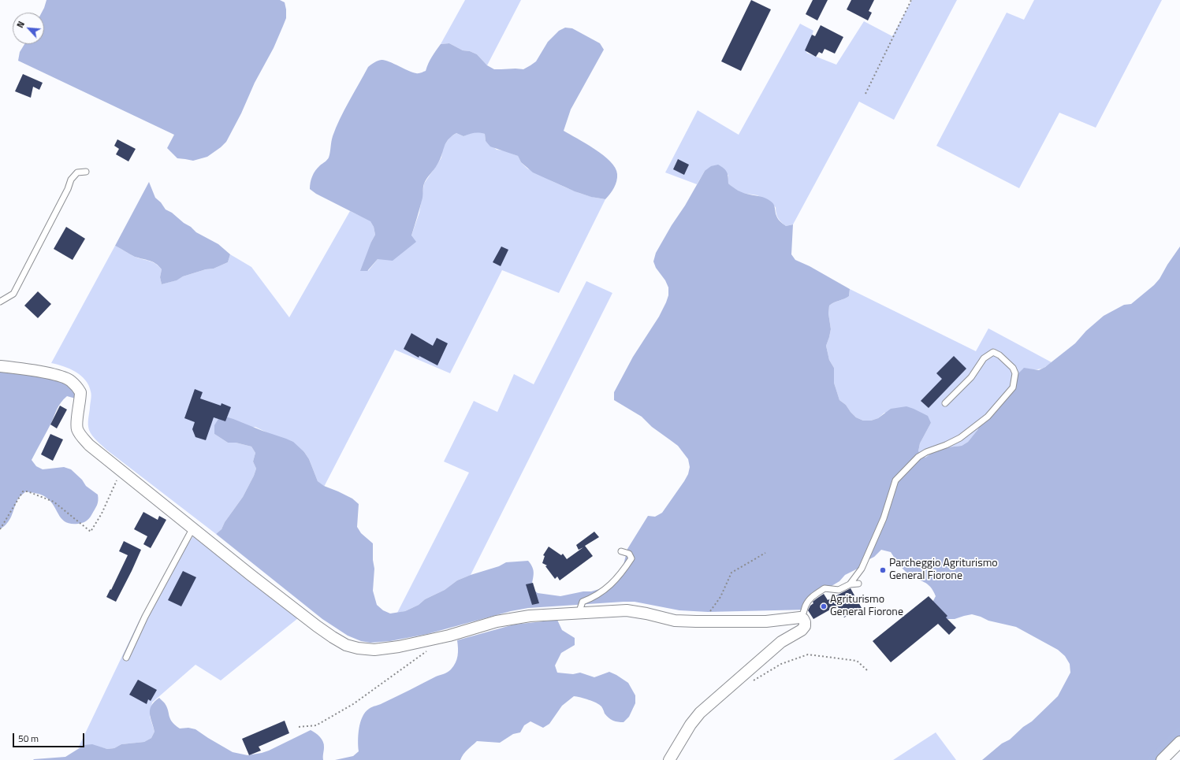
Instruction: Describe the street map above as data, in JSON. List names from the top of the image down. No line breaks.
{"places":["Parcheggio Agriturismo General Fiorone","Agriturismo General Fiorone"],"scale_bar":"50 m","north":"top left"}
